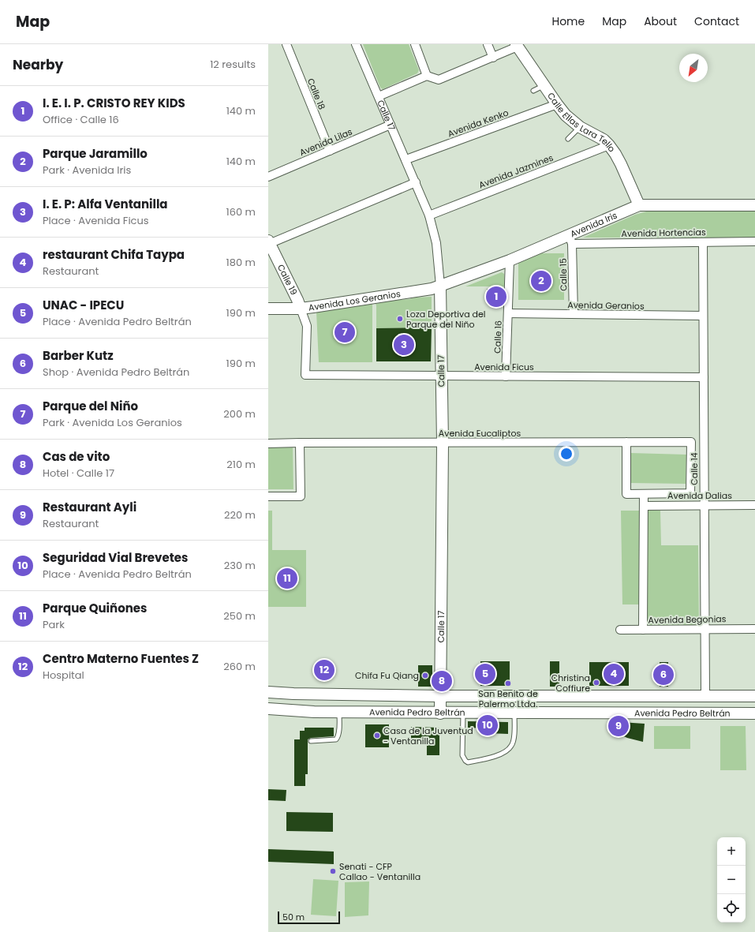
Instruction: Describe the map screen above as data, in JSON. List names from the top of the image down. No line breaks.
{"streets":{"street":["Calle 18","Calle 17","Calle Ellas Lara Tello","Avenida Kenko","Avenida Lilas","Avenida Jazmines","Avenida Iris","Avenida Hortencias","Calle 15","Calle 19","Avenida Los Geranios","Avenida Geranios","Calle 16","Avenida Ficus","Avenida Eucaliptos","Calle 14","Avenida Dalias","Avenida Begonias","Avenida Pedro Beltrán"]},"crossings":[["Calle 18","Avenida Lilas"],["Calle 17","Avenida Kenko"],["Calle 17","Avenida Lilas"],["Calle 17","Avenida Jazmines"],["Calle 17","Avenida Iris"],["Calle 17","Avenida Los Geranios"],["Calle 17","Avenida Ficus"],["Calle 17","Avenida Eucaliptos"],["Calle 17","Avenida Pedro Beltrán"],["Calle Ellas Lara Tello","Avenida Kenko"],["Calle Ellas Lara Tello","Avenida Jazmines"],["Calle Ellas Lara Tello","Avenida Iris"],["Avenida Iris","Avenida Hortencias"],["Avenida Iris","Calle 15"],["Avenida Iris","Avenida Los Geranios"],["Avenida Iris","Calle 16"],["Avenida Hortencias","Calle 15"],["Avenida Hortencias","Calle 14"],["Calle 15","Avenida Geranios"],["Calle 19","Avenida Los Geranios"],["Calle 19","Avenida Ficus"],["Avenida Geranios","Calle 16"],["Avenida Geranios","Calle 14"],["Calle 16","Avenida Ficus"],["Avenida Ficus","Calle 14"],["Avenida Eucaliptos","Calle 14"],["Calle 14","Avenida Dalias"],["Calle 14","Avenida Begonias"],["Calle 14","Avenida Pedro Beltrán"]],"places":["Loza Deportiva del Parque del Niño","Chifa Fu Qiang","Christina Coffiure","San Benito de Palermo Ltda.","Casa de la Juventud - Ventanilla","Senati - CFP Callao - Ventanilla"],"scale_bar":"50 m","north":"bottom left","page":{"header":"Map","nav":["Home","Map","About","Contact"],"heading":["Nearby","12 results"],"list":[{"mark":"1","name":"I. E. I. P. CRISTO REY KIDS","note":"Office · Calle 16","value":"140 m"},{"mark":"2","name":"Parque Jaramillo","note":"Park · Avenida Iris","value":"140 m"},{"mark":"3","name":"I. E. P: Alfa Ventanilla","note":"Place · Avenida Ficus","value":"160 m"},{"mark":"4","name":"restaurant Chifa Taypa","note":"Restaurant","value":"180 m"},{"mark":"5","name":"UNAC - IPECU","note":"Place · Avenida Pedro Beltrán","value":"190 m"},{"mark":"6","name":"Barber Kutz","note":"Shop · Avenida Pedro Beltrán","value":"190 m"},{"mark":"7","name":"Parque del Niño","note":"Park · Avenida Los Geranios","value":"200 m"},{"mark":"8","name":"Cas de vito","note":"Hotel · Calle 17","value":"210 m"},{"mark":"9","name":"Restaurant Ayli","note":"Restaurant","value":"220 m"},{"mark":"10","name":"Seguridad Vial Brevetes","note":"Place · Avenida Pedro Beltrán","value":"230 m"},{"mark":"11","name":"Parque Quiñones","note":"Park","value":"250 m"},{"mark":"12","name":"Centro Materno Fuentes Z","note":"Hospital","value":"260 m"}],"pins":["2","1","7","3","11","12","4","5","6","8","10","9"],"map_buttons":["+","−"],"scale":"50 m"}}
